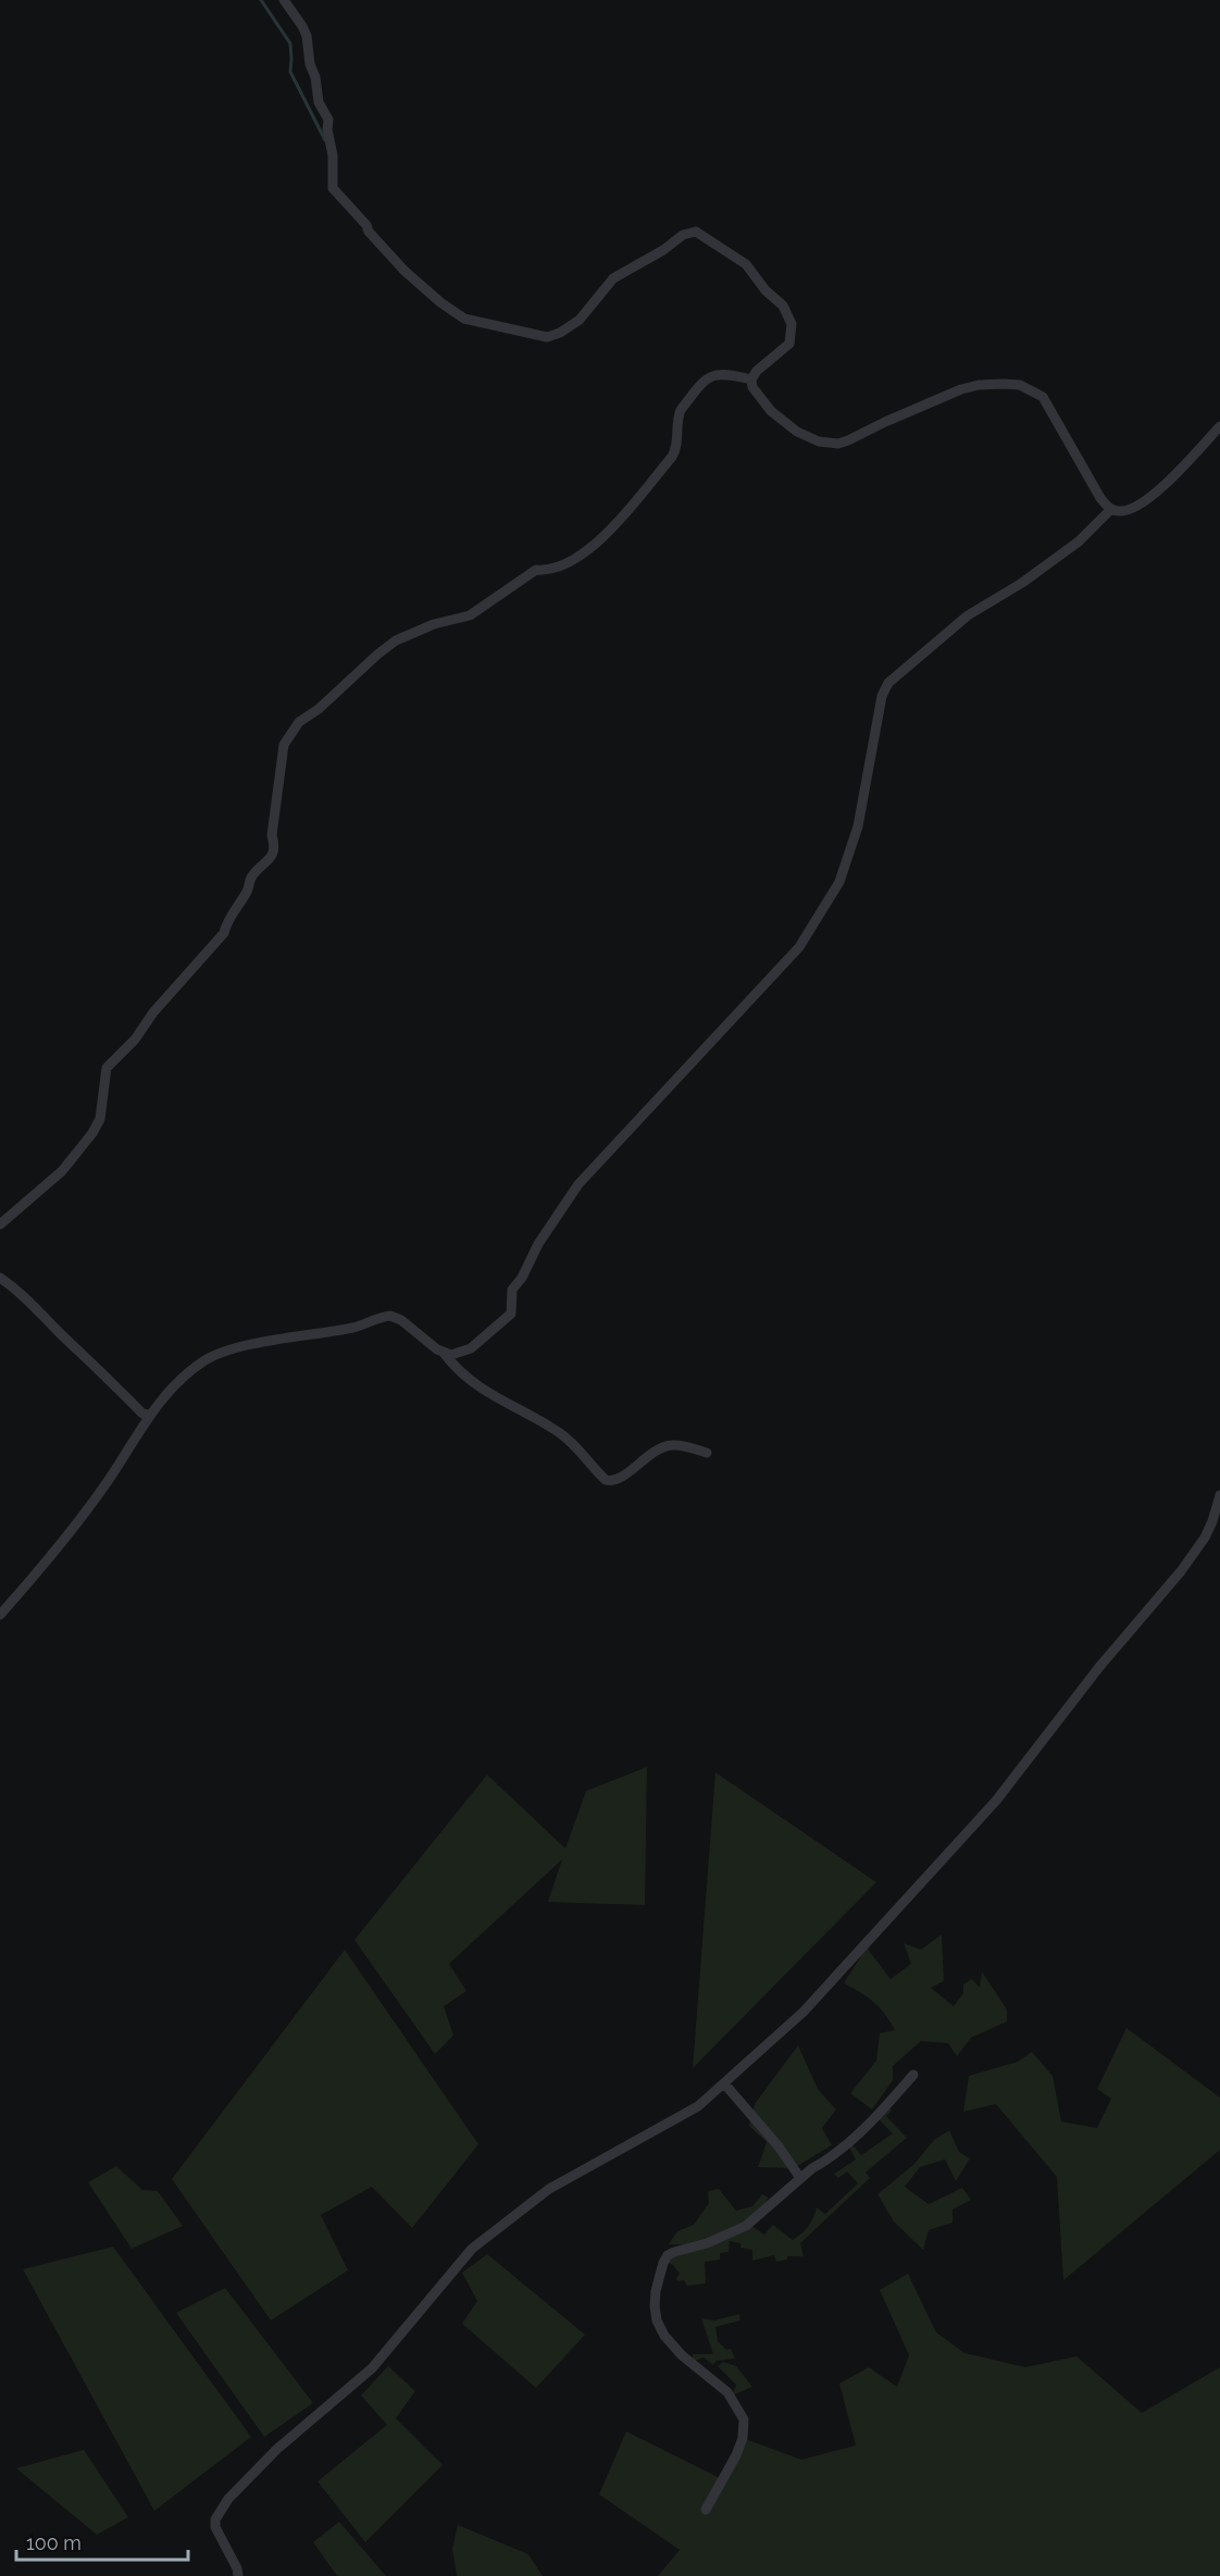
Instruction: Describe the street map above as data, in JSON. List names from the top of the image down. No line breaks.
{"scale_bar":"100 m"}
